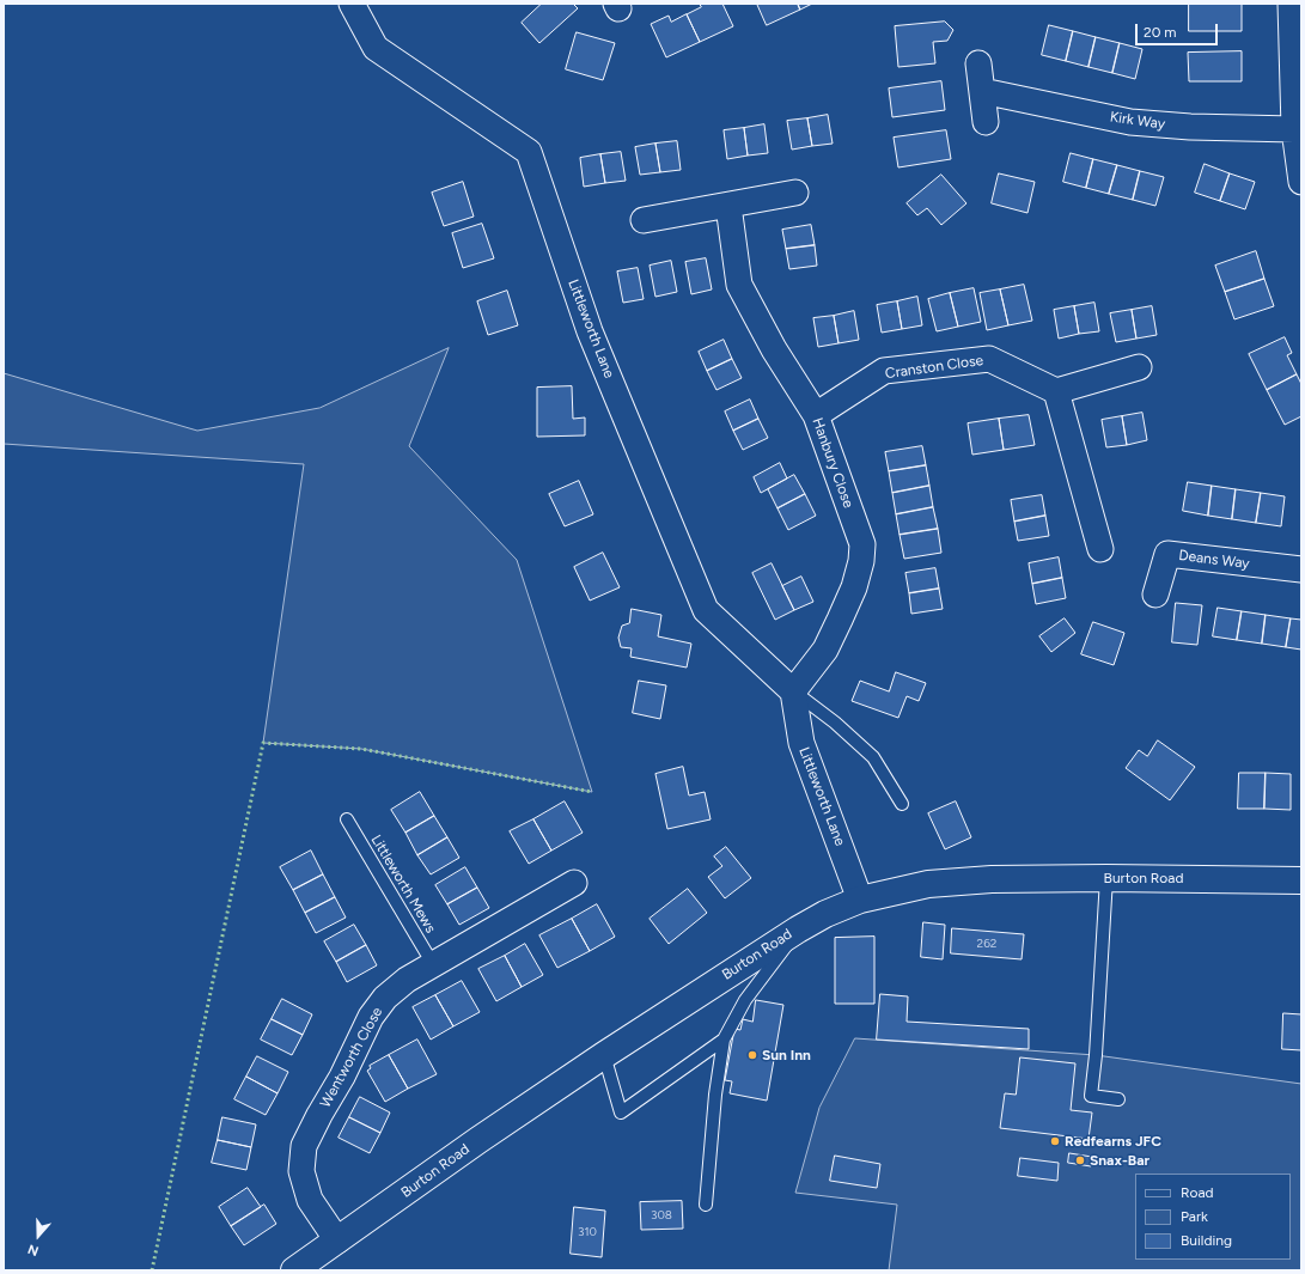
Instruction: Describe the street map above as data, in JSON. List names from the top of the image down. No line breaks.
{"streets":{"street":["Kirk Way","Littleworth Lane","Cranston Close","Hanbury Close","Deans Way","Burton Road","Wentworth Close"],"lane":["Littleworth Mews"]},"crossings":[["Littleworth Lane","Hanbury Close"],["Littleworth Lane","Burton Road"],["Cranston Close","Hanbury Close"],["Burton Road","Wentworth Close"],["Littleworth Mews","Wentworth Close"]],"places":["Sun Inn","Redfearns JFC","Snax-Bar"],"house_numbers":["262","308","310"],"legend":["Road","Park","Building"],"scale_bar":"20 m","north":"bottom"}
